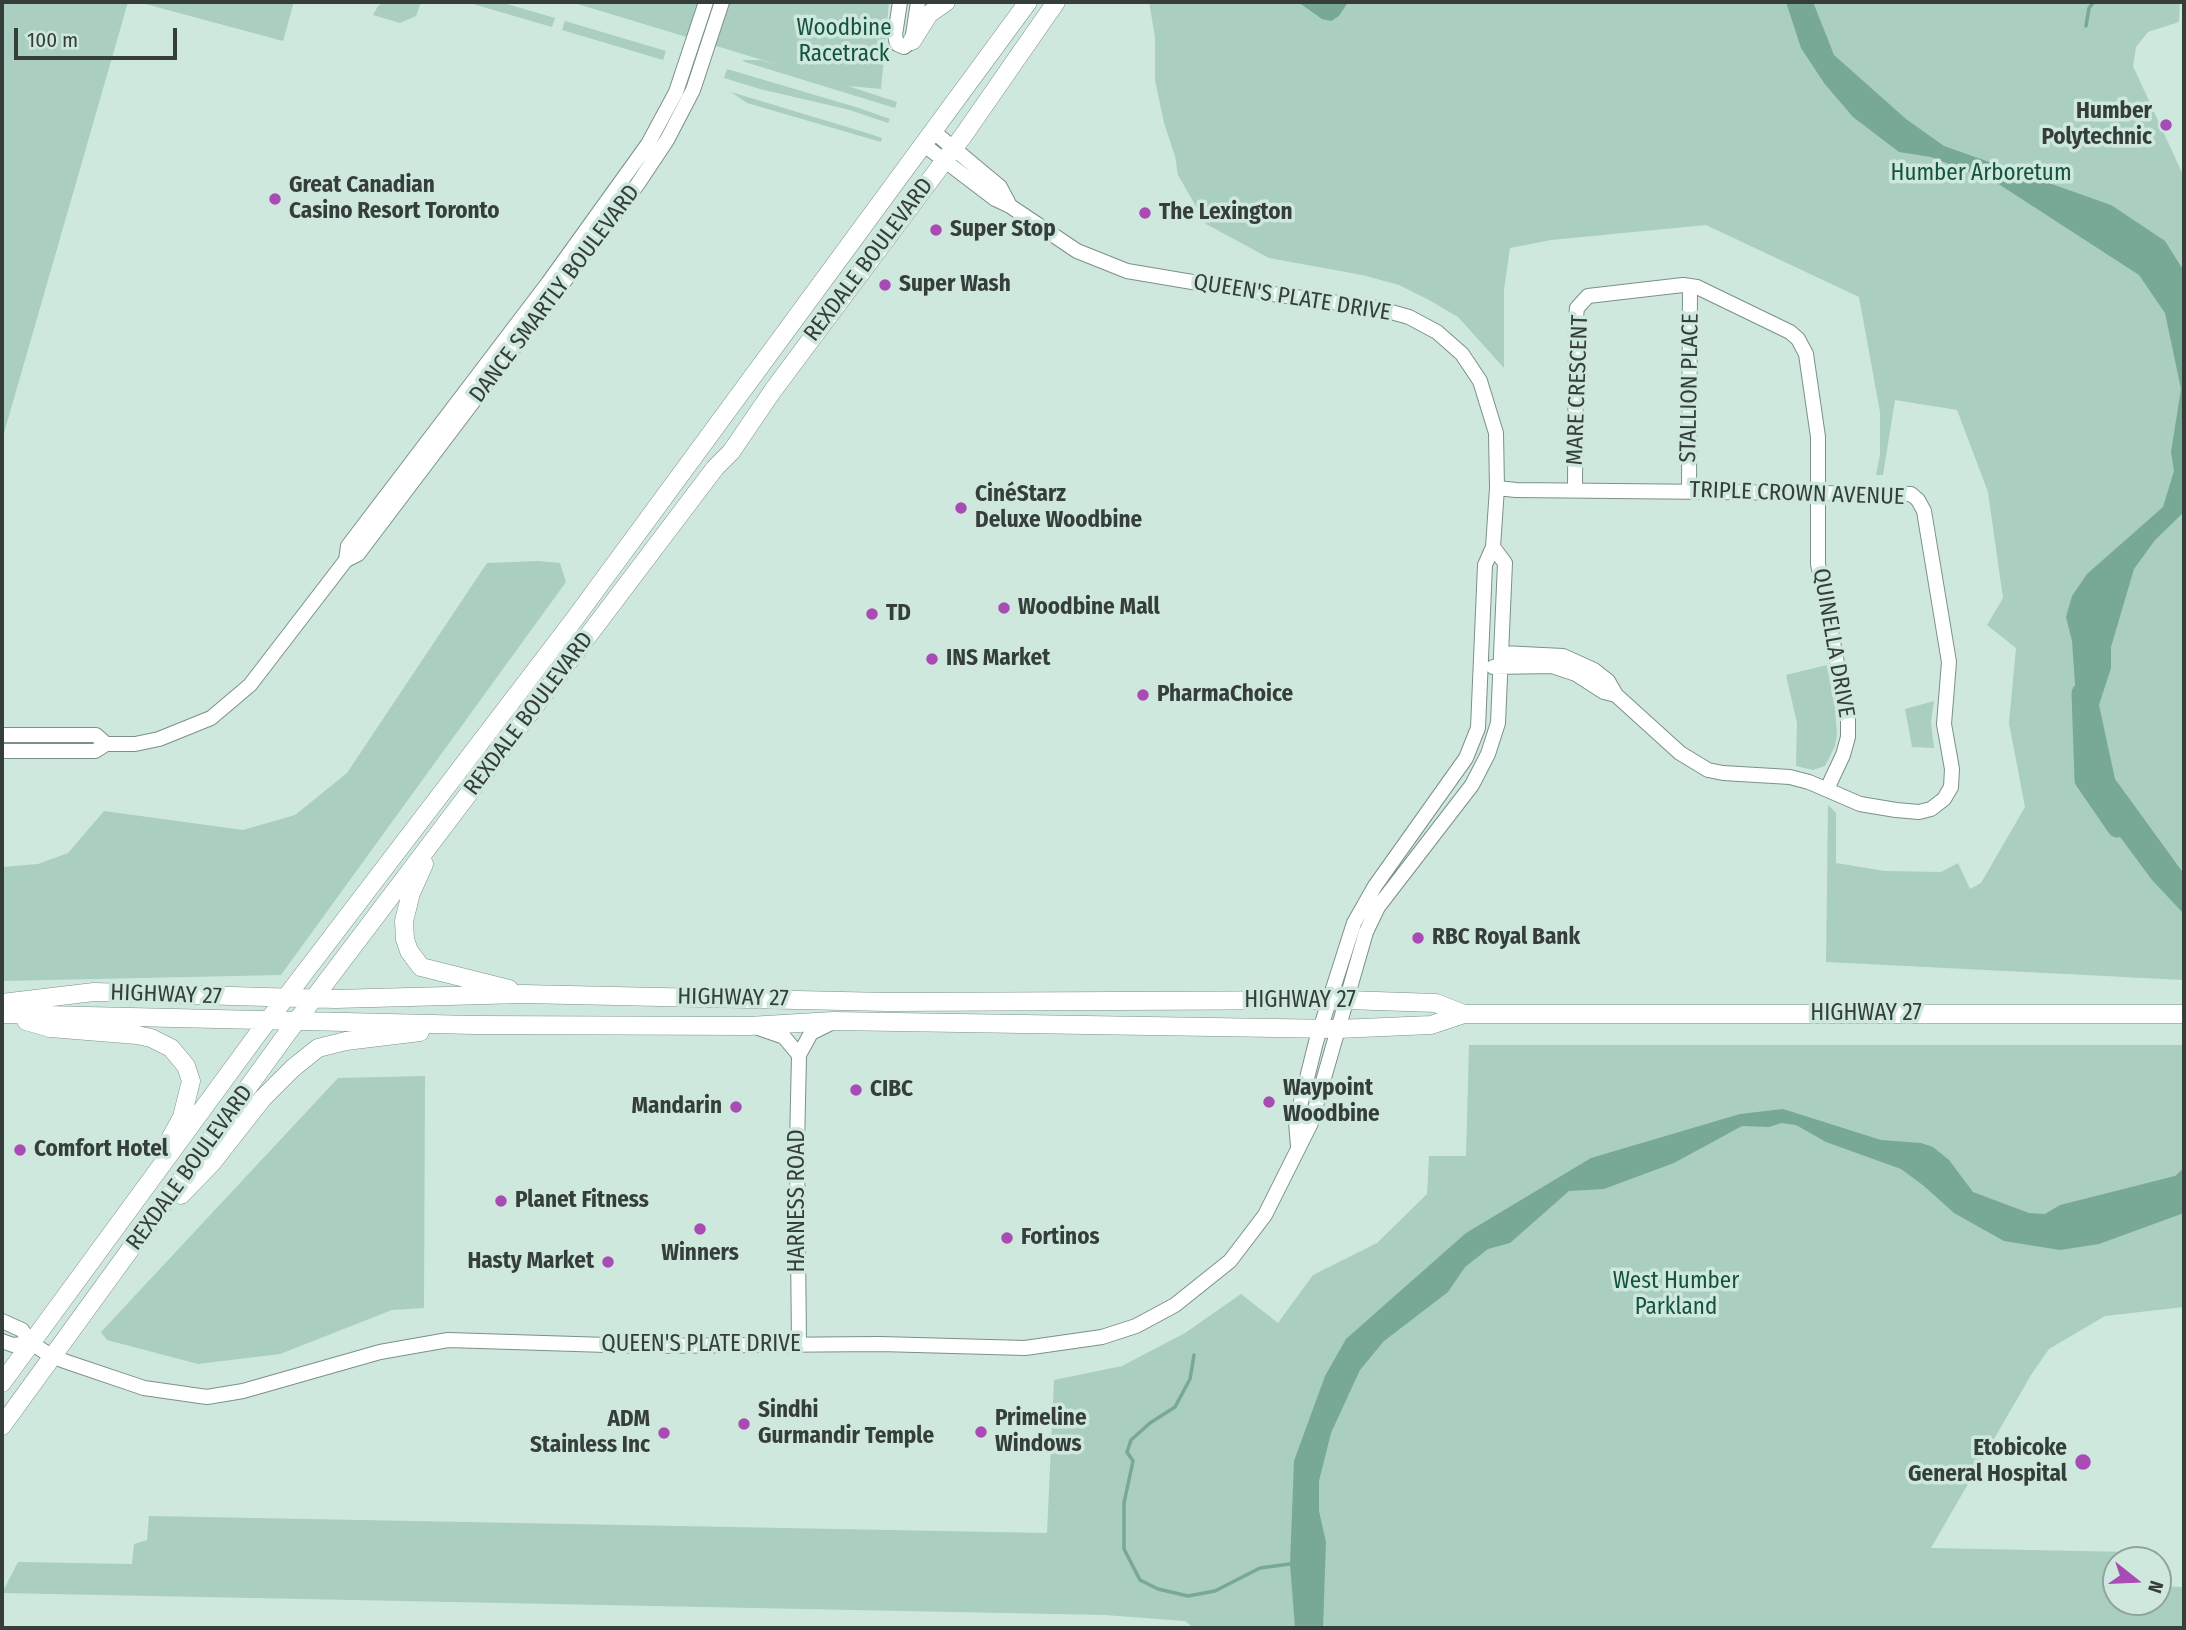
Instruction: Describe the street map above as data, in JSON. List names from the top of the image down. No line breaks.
{"streets":{"main road":["REXDALE BOULEVARD","HIGHWAY 27"],"street":["DANCE SMARTLY BOULEVARD","QUEEN'S PLATE DRIVE","STALLION PLACE","MARE CRESCENT","TRIPLE CROWN AVENUE","QUINELLA DRIVE","HARNESS ROAD"]},"crossings":[["REXDALE BOULEVARD","QUEEN'S PLATE DRIVE"],["REXDALE BOULEVARD","HIGHWAY 27"],["QUEEN'S PLATE DRIVE","TRIPLE CROWN AVENUE"],["QUEEN'S PLATE DRIVE","HIGHWAY 27"],["QUEEN'S PLATE DRIVE","HARNESS ROAD"],["STALLION PLACE","MARE CRESCENT"],["STALLION PLACE","TRIPLE CROWN AVENUE"],["MARE CRESCENT","TRIPLE CROWN AVENUE"],["MARE CRESCENT","QUINELLA DRIVE"],["TRIPLE CROWN AVENUE","QUINELLA DRIVE"]],"parks":["Woodbine Racetrack","Humber Arboretum","West Humber Parkland"],"places":["Humber Polytechnic","Great Canadian Casino Resort Toronto","The Lexington","Super Stop","Super Wash","CinéStarz Deluxe Woodbine","Woodbine Mall","TD","INS Market","PharmaChoice","RBC Royal Bank","CIBC","Waypoint Woodbine","Mandarin","Comfort Hotel","Planet Fitness","Winners","Fortinos","Hasty Market","Sindhi Gurmandir Temple","Primeline Windows","ADM Stainless Inc","Etobicoke General Hospital"],"scale_bar":"100 m","north":"right"}
